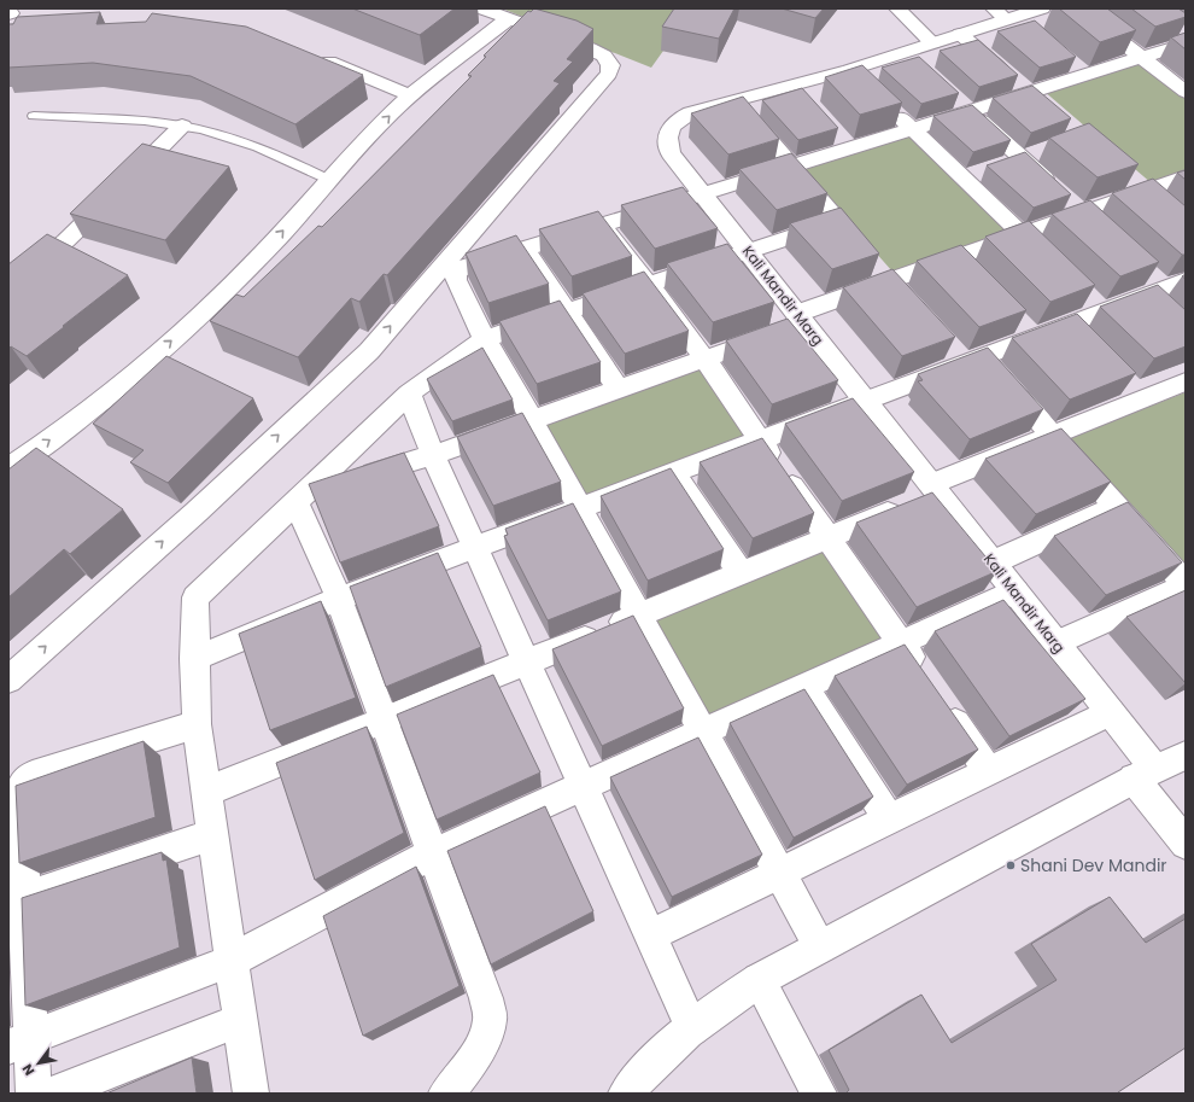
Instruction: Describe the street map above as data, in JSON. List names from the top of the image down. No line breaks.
{"streets":{"street":["Kali Mandir Marg"]},"places":["Shani Dev Mandir"],"north":"bottom left"}
